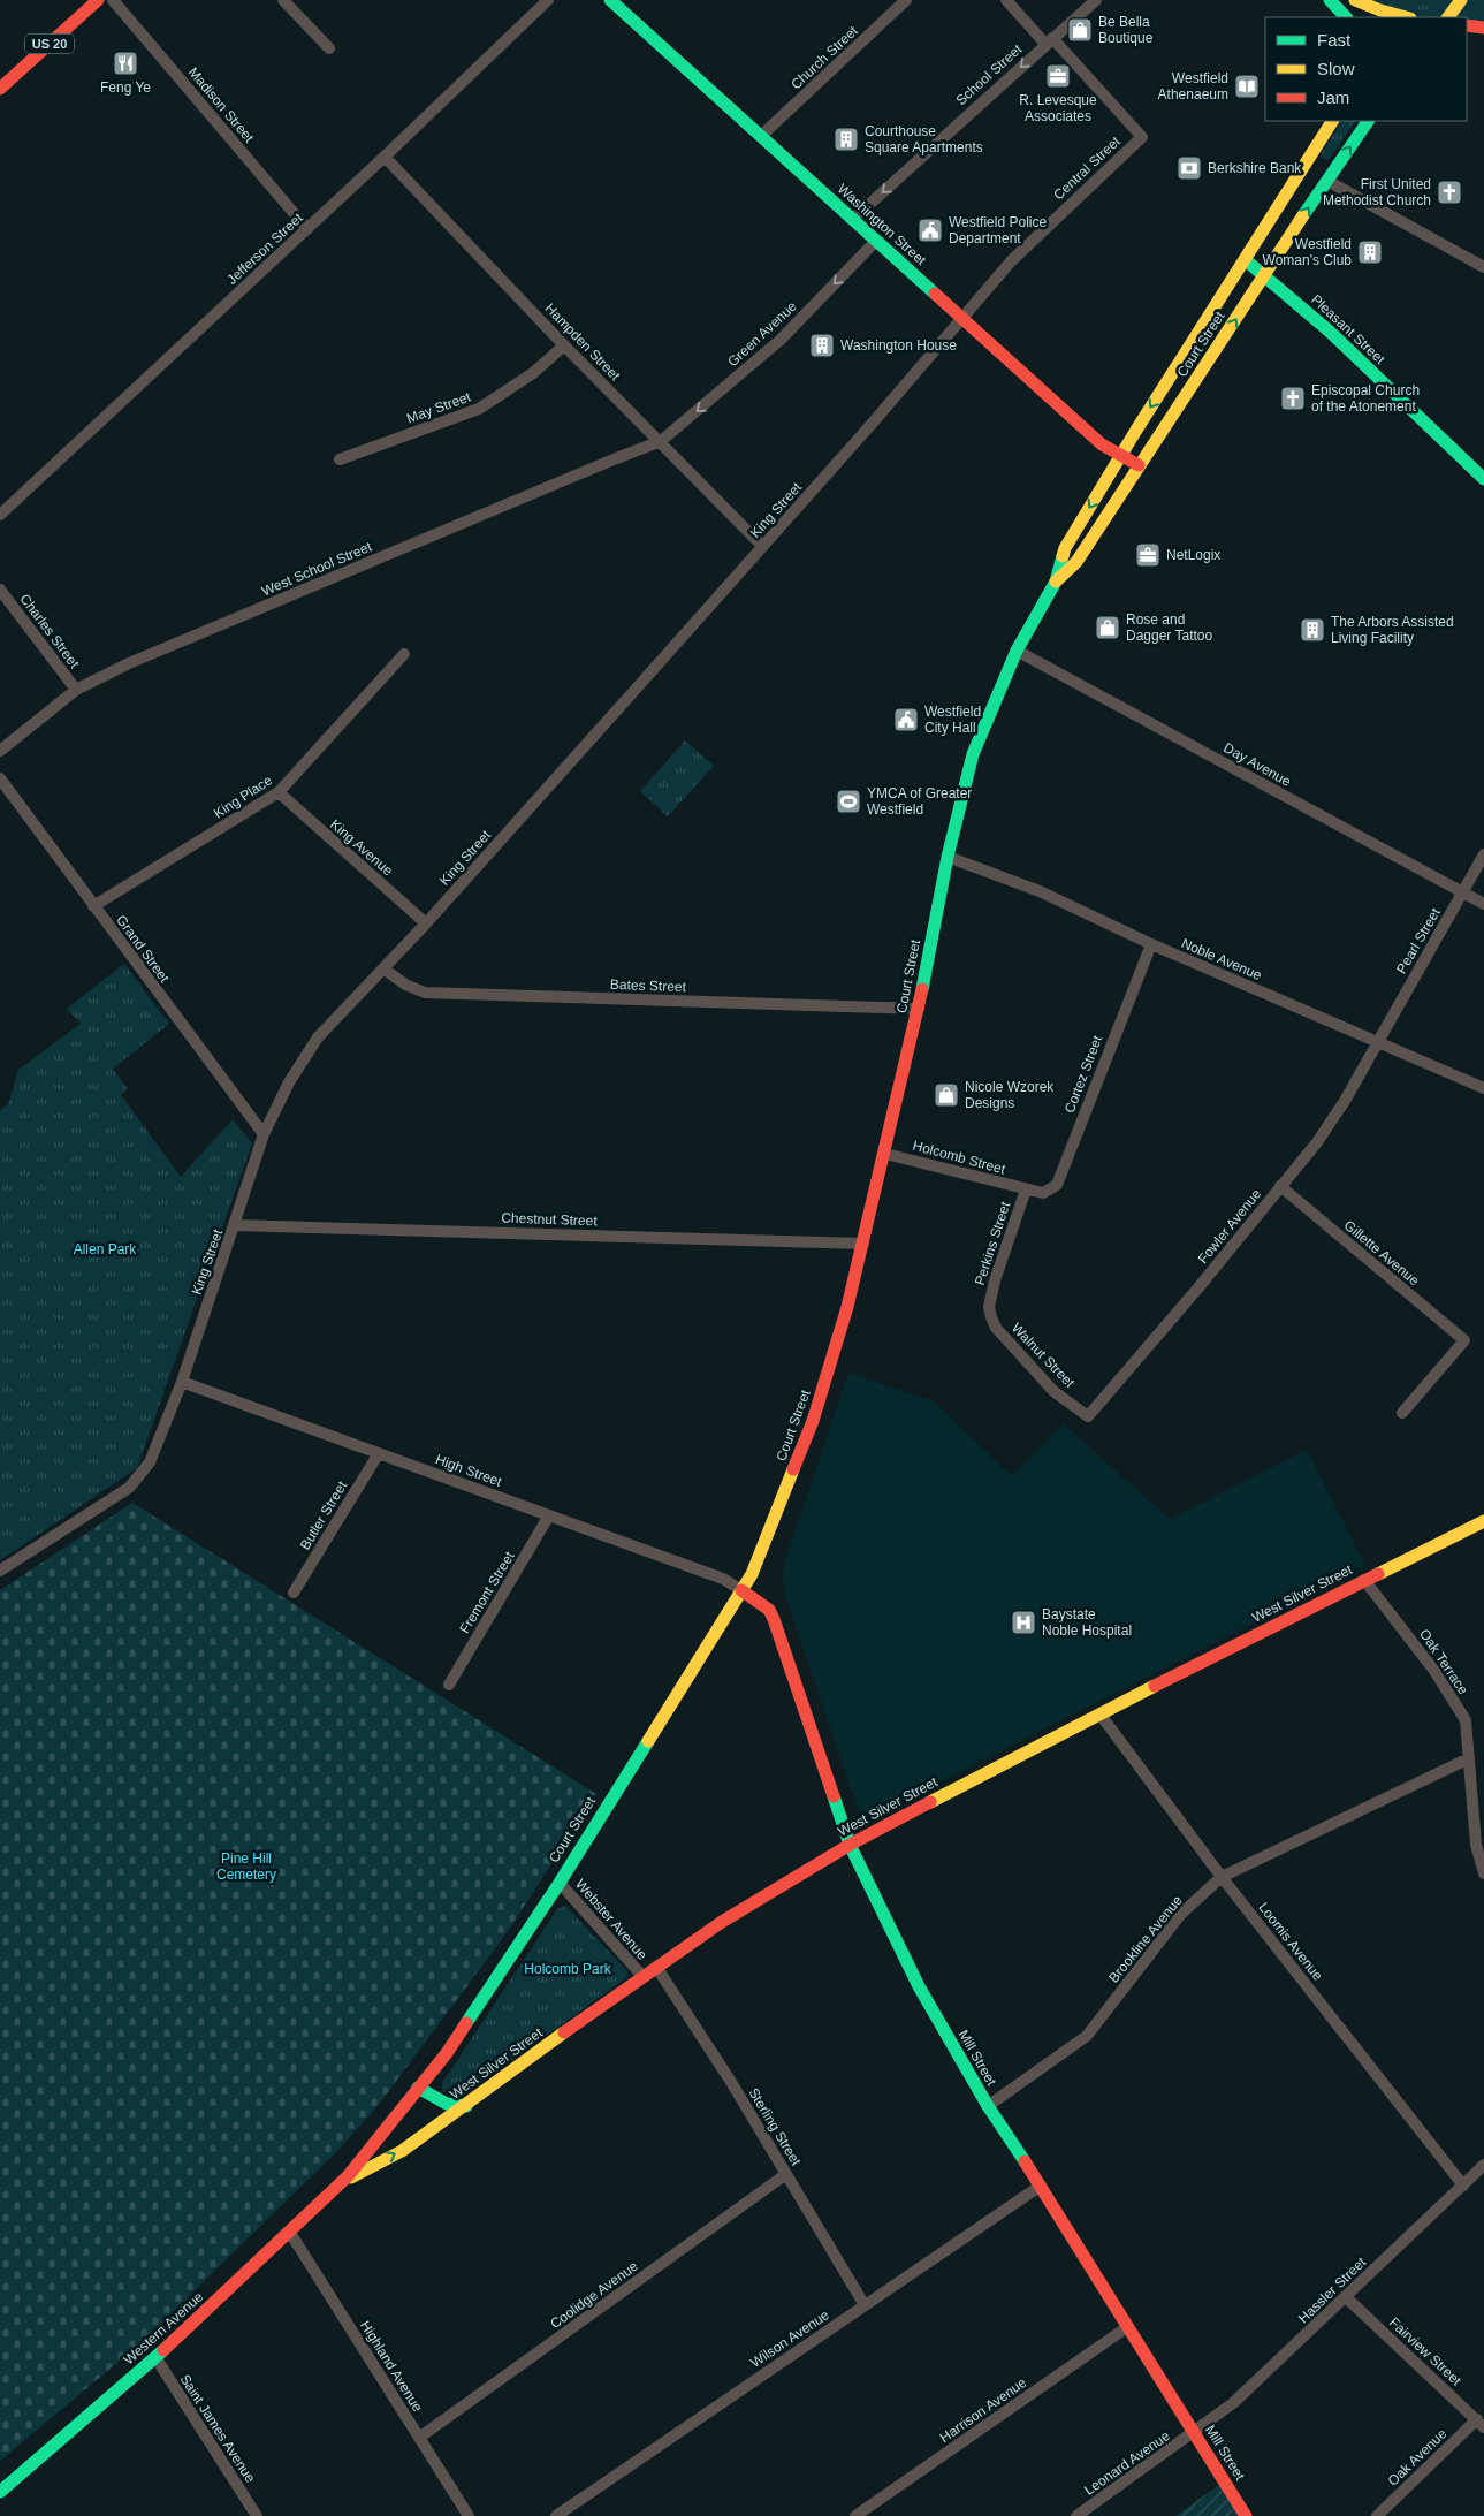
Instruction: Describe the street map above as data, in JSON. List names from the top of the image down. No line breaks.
{"streets":{"main road":["US 20","Washington Street","Pleasant Street","Court Street","West Silver Street","Mill Street","Western Avenue"],"street":["Church Street","School Street","Madison Street","Central Street","Jefferson Street","Green Avenue","Hampden Street","May Street","King Street","West School Street","Charles Street","Day Avenue","King Place","King Avenue","Pearl Street","Grand Street","Noble Avenue","Bates Street","Cortez Street","Holcomb Street","Chestnut Street","Fowler Avenue","Perkins Street","Gillette Avenue","Walnut Street","High Street","Butler Street","Fremont Street","Oak Terrace","Webster Avenue","Brookline Avenue","Loomis Avenue","Sterling Street","Hassler Street","Coolidge Avenue","Wilson Avenue","Fairview Street","Highland Avenue","Harrison Avenue","Saint James Avenue","Oak Avenue","Leonard Avenue"]},"crossings":[["Church Street","Washington Street"],["School Street","Central Street"],["School Street","Washington Street"],["Madison Street","Jefferson Street"],["Central Street","Washington Street"],["Central Street","King Street"],["Washington Street","Green Avenue"],["Washington Street","Court Street"],["Washington Street","King Street"],["Jefferson Street","Hampden Street"],["Pleasant Street","Court Street"],["Green Avenue","Hampden Street"],["Green Avenue","West School Street"],["Hampden Street","May Street"],["Hampden Street","King Street"],["Hampden Street","West School Street"],["Court Street","Day Avenue"],["Court Street","Noble Avenue"],["Court Street","Bates Street"],["Court Street","Holcomb Street"],["Court Street","Chestnut Street"],["Court Street","High Street"],["Court Street","West Silver Street"],["Court Street","Webster Avenue"],["Court Street","Mill Street"],["Court Street","Western Avenue"],["King Street","King Avenue"],["King Street","Grand Street"],["King Street","Bates Street"],["King Street","Chestnut Street"],["King Street","High Street"],["West School Street","Charles Street"],["Day Avenue","Pearl Street"],["King Place","King Avenue"],["King Place","Grand Street"],["Pearl Street","Noble Avenue"],["Pearl Street","Fowler Avenue"],["Noble Avenue","Cortez Street"],["Noble Avenue","Fowler Avenue"],["Cortez Street","Holcomb Street"],["Cortez Street","Perkins Street"],["Holcomb Street","Perkins Street"],["Fowler Avenue","Gillette Avenue"],["Fowler Avenue","Walnut Street"],["Perkins Street","Walnut Street"],["High Street","Butler Street"],["High Street","Fremont Street"],["High Street","Mill Street"],["West Silver Street","Oak Terrace"],["West Silver Street","Webster Avenue"],["West Silver Street","Loomis Avenue"],["West Silver Street","Mill Street"],["West Silver Street","Sterling Street"],["West Silver Street","Western Avenue"],["Oak Terrace","Brookline Avenue"],["Brookline Avenue","Loomis Avenue"],["Brookline Avenue","Mill Street"],["Loomis Avenue","Hassler Street"],["Mill Street","Hassler Street"],["Mill Street","Wilson Avenue"],["Mill Street","Harrison Avenue"],["Mill Street","Leonard Avenue"],["Sterling Street","Coolidge Avenue"],["Sterling Street","Wilson Avenue"],["Hassler Street","Fairview Street"],["Hassler Street","Leonard Avenue"],["Coolidge Avenue","Highland Avenue"],["Western Avenue","Highland Avenue"],["Western Avenue","Saint James Avenue"],["Fairview Street","Oak Avenue"]],"one_way":["School Street","Green Avenue"],"parks":["Allen Park","Pine Hill Cemetery","Holcomb Park"],"places":{"shop":["Be Bella Boutique","Rose and Dagger Tattoo","Nicole Wzorek Designs"],"restaurant":["Feng Ye"],"office":["R. Levesque Associates","NetLogix"],"library":["Westfield Athenaeum"],"building":["Courthouse Square Apartments","Westfield Woman's Club","Washington House","The Arbors Assisted Living Facility"],"bank":["Berkshire Bank"],"church":["First United Methodist Church","Episcopal Church of the Atonement"],"public building":["Westfield Police Department","Westfield City Hall"],"sports":["YMCA of Greater Westfield"],"hospital":["Baystate Noble Hospital"]},"legend":["Fast","Slow","Jam"]}
